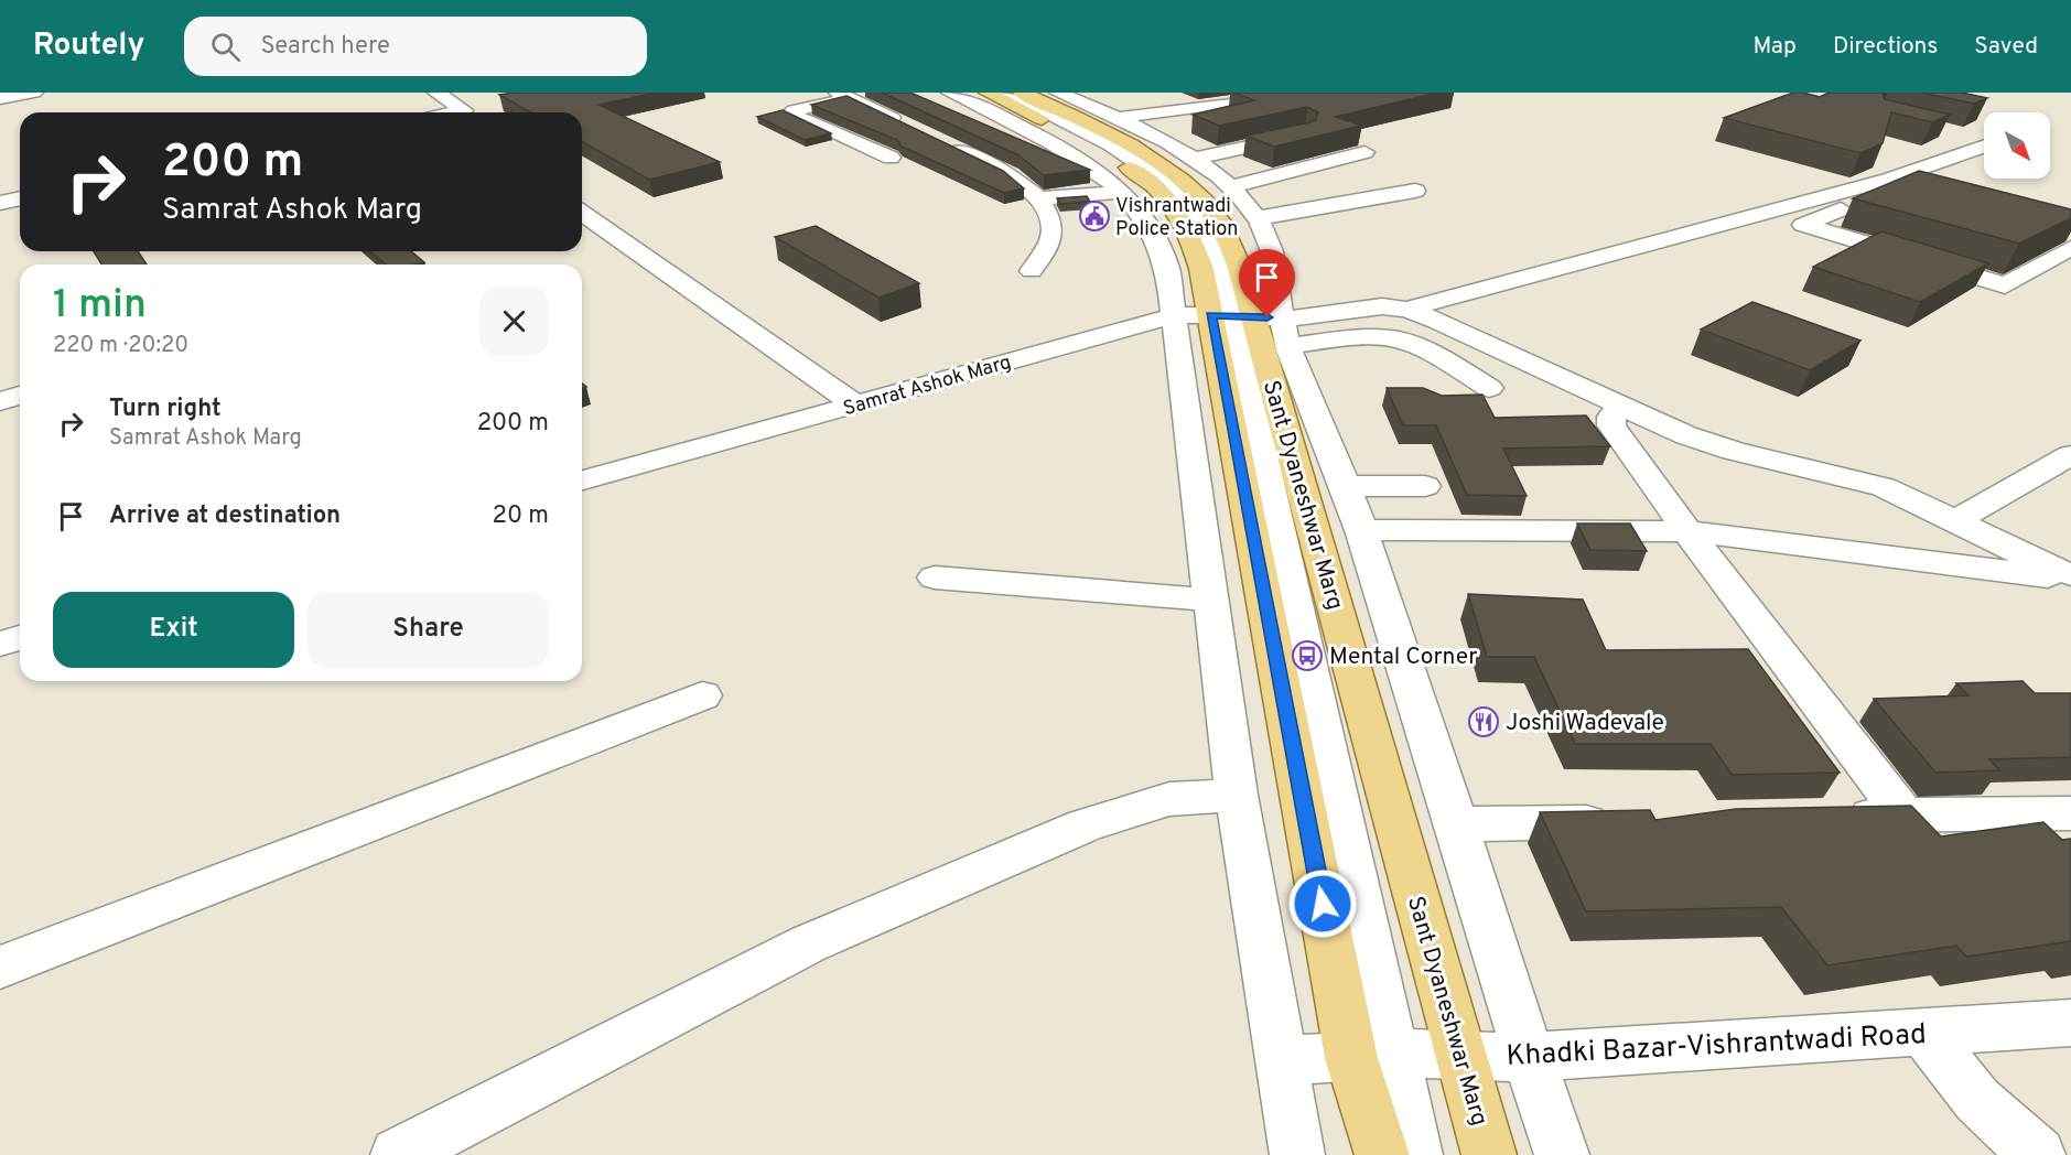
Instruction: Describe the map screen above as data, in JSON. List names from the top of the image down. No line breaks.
{"streets":{"main road":["Sant Dyaneshwar Marg"],"street":["Samrat Ashok Marg","Khadki Bazar-Vishrantwadi Road"]},"crossings":[["Samrat Ashok Marg","Sant Dyaneshwar Marg"],["Sant Dyaneshwar Marg","Khadki Bazar-Vishrantwadi Road"]],"places":{"public building":["Vishrantwadi Police Station"],"bus stop":["Mental Corner"],"restaurant":["Joshi Wadevale"]},"north":"bottom right","page":{"header":"Routely","search":"Search here","nav":["Map","Directions","Saved"],"turn":["200 m","Samrat Ashok Marg"],"heading":["1 min","220 m · 20:20"],"list":[{"name":"Turn right","note":"Samrat Ashok Marg","value":"200 m"},{"name":"Arrive at destination","value":"20 m"}],"buttons":["Exit","Share"]}}
